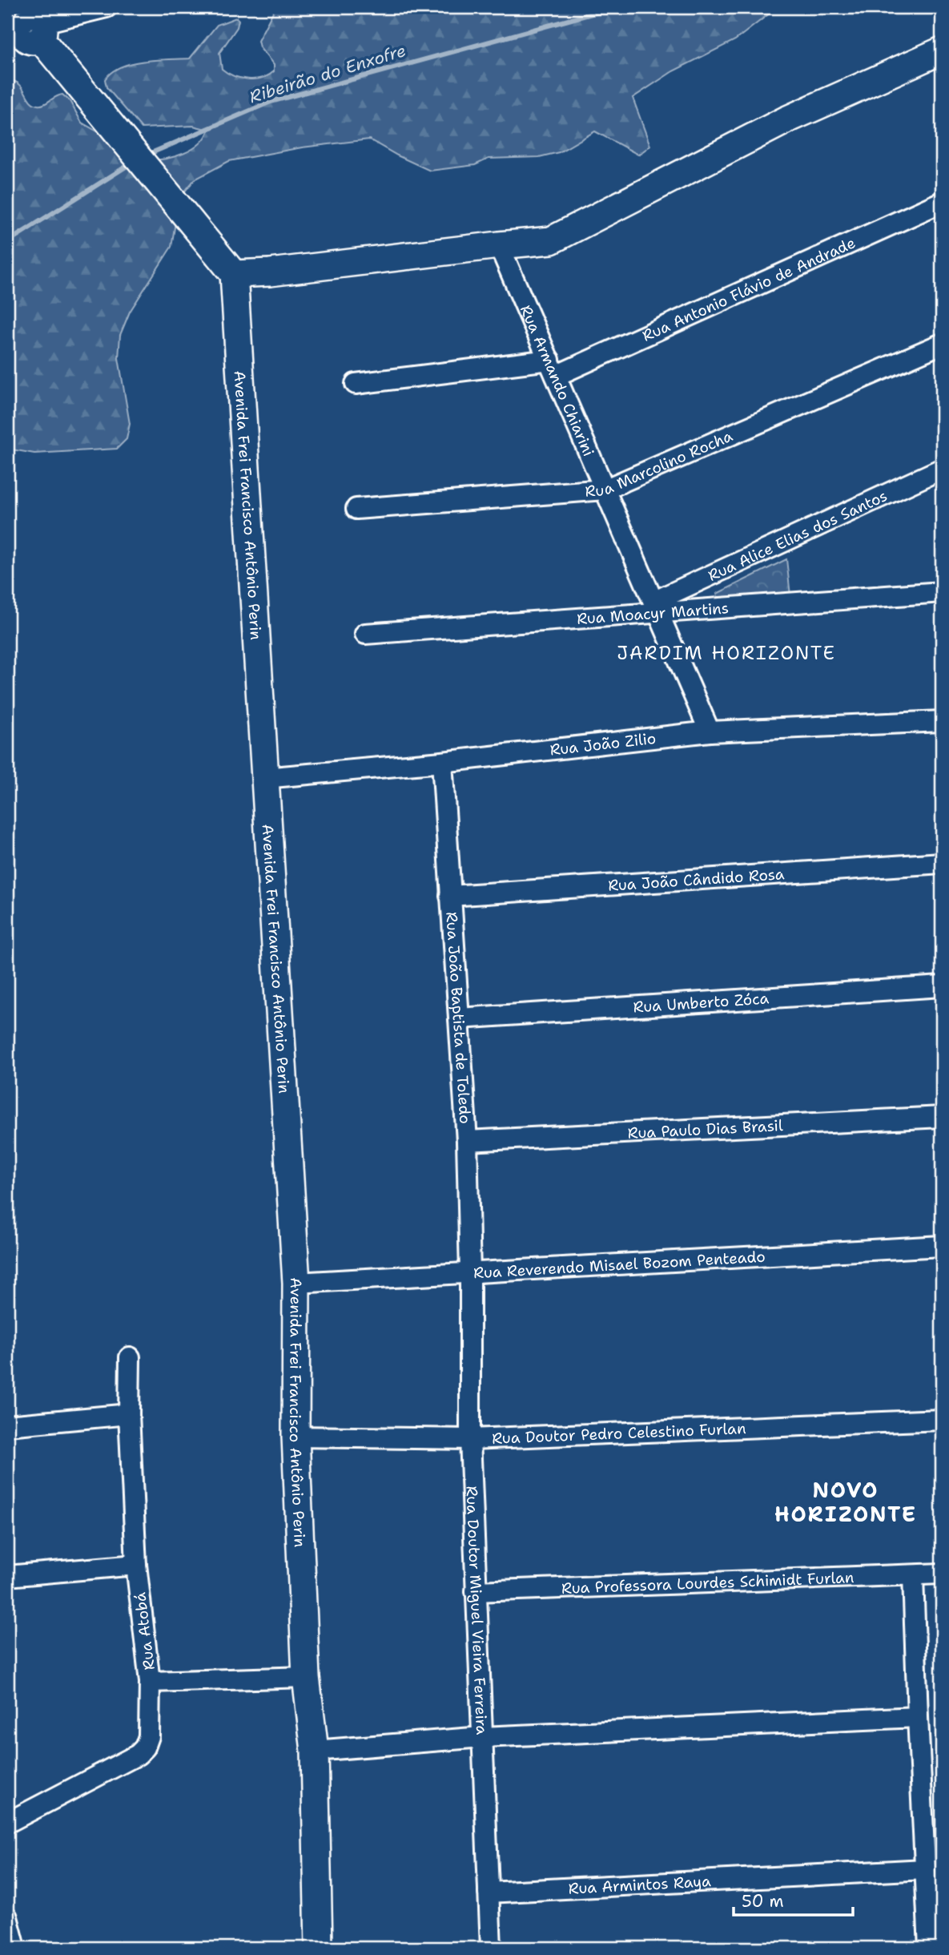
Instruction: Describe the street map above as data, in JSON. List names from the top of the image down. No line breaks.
{"streets":{"street":["Rua Antonio Flávio de Andrade","Rua Armando Chiarini","Rua Marcolino Rocha","Avenida Frei Francisco Antônio Perin","Rua Alice Elias dos Santos","Rua Moacyr Martins","Rua João Zilio","Rua João Cândido Rosa","Rua Umberto Zóca","Rua João Baptista de Toledo","Rua Paulo Dias Brasil","Rua Reverendo Misael Bozom Penteado","Rua Doutor Pedro Celestino Furlan","Rua Professora Lourdes Schimidt Furlan","Rua Doutor Miguel Vieira Ferreira","Rua Atobá","Rua Armintos Raya"]},"crossings":[["Rua Antonio Flávio de Andrade","Rua Armando Chiarini"],["Rua Armando Chiarini","Rua Marcolino Rocha"],["Rua Armando Chiarini","Rua Alice Elias dos Santos"],["Rua Armando Chiarini","Rua Moacyr Martins"],["Rua Armando Chiarini","Rua João Zilio"],["Avenida Frei Francisco Antônio Perin","Rua João Zilio"],["Avenida Frei Francisco Antônio Perin","Rua Reverendo Misael Bozom Penteado"],["Avenida Frei Francisco Antônio Perin","Rua Doutor Pedro Celestino Furlan"],["Rua Alice Elias dos Santos","Rua Moacyr Martins"],["Rua João Zilio","Rua João Baptista de Toledo"],["Rua João Cândido Rosa","Rua João Baptista de Toledo"],["Rua Umberto Zóca","Rua João Baptista de Toledo"],["Rua João Baptista de Toledo","Rua Paulo Dias Brasil"],["Rua João Baptista de Toledo","Rua Reverendo Misael Bozom Penteado"],["Rua João Baptista de Toledo","Rua Doutor Miguel Vieira Ferreira"],["Rua Reverendo Misael Bozom Penteado","Rua Doutor Miguel Vieira Ferreira"],["Rua Doutor Pedro Celestino Furlan","Rua Doutor Miguel Vieira Ferreira"],["Rua Professora Lourdes Schimidt Furlan","Rua Doutor Miguel Vieira Ferreira"],["Rua Doutor Miguel Vieira Ferreira","Rua Armintos Raya"]],"districts":["JARDIM HORIZONTE","NOVO HORIZONTE"],"water":["Ribeirão do Enxofre"],"scale_bar":"50 m"}
